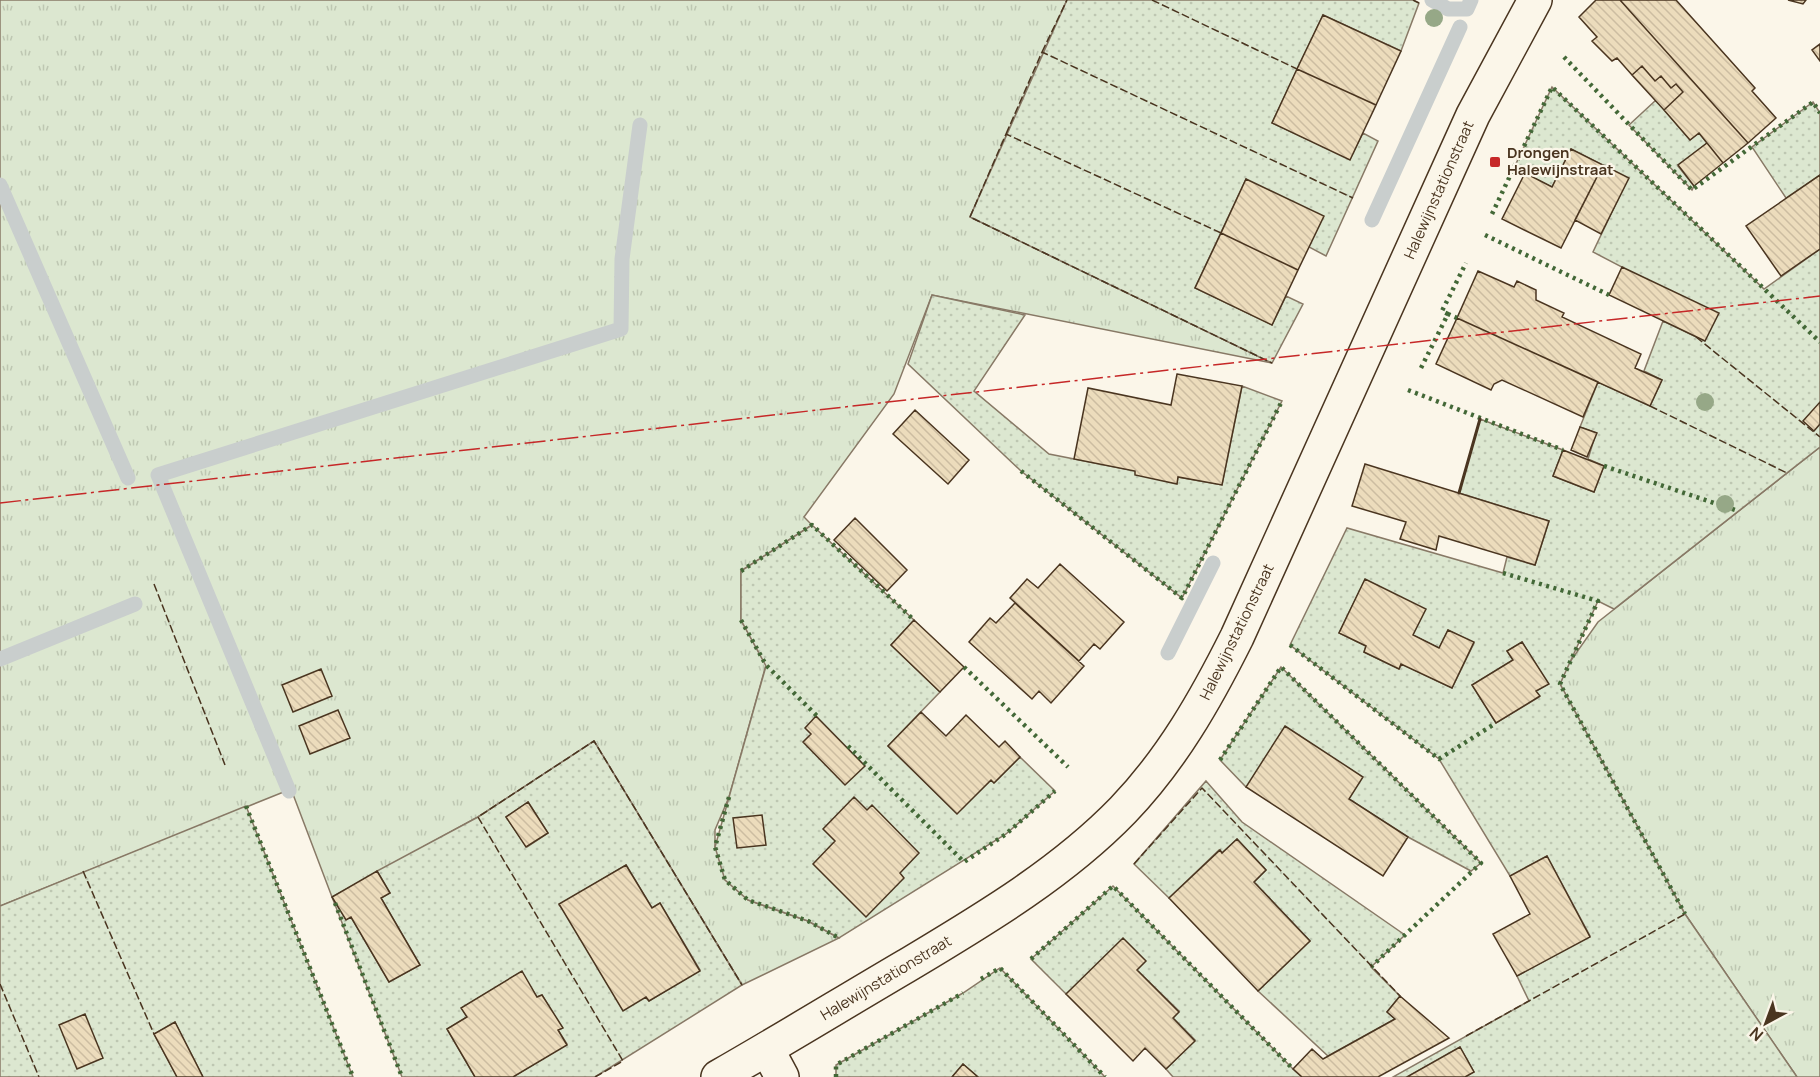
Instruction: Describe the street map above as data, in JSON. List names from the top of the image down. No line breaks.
{"streets":{"street":["Halewijnstationstraat"]},"places":{"transit":["Drongen Halewijnstraat"]},"north":"bottom left"}
